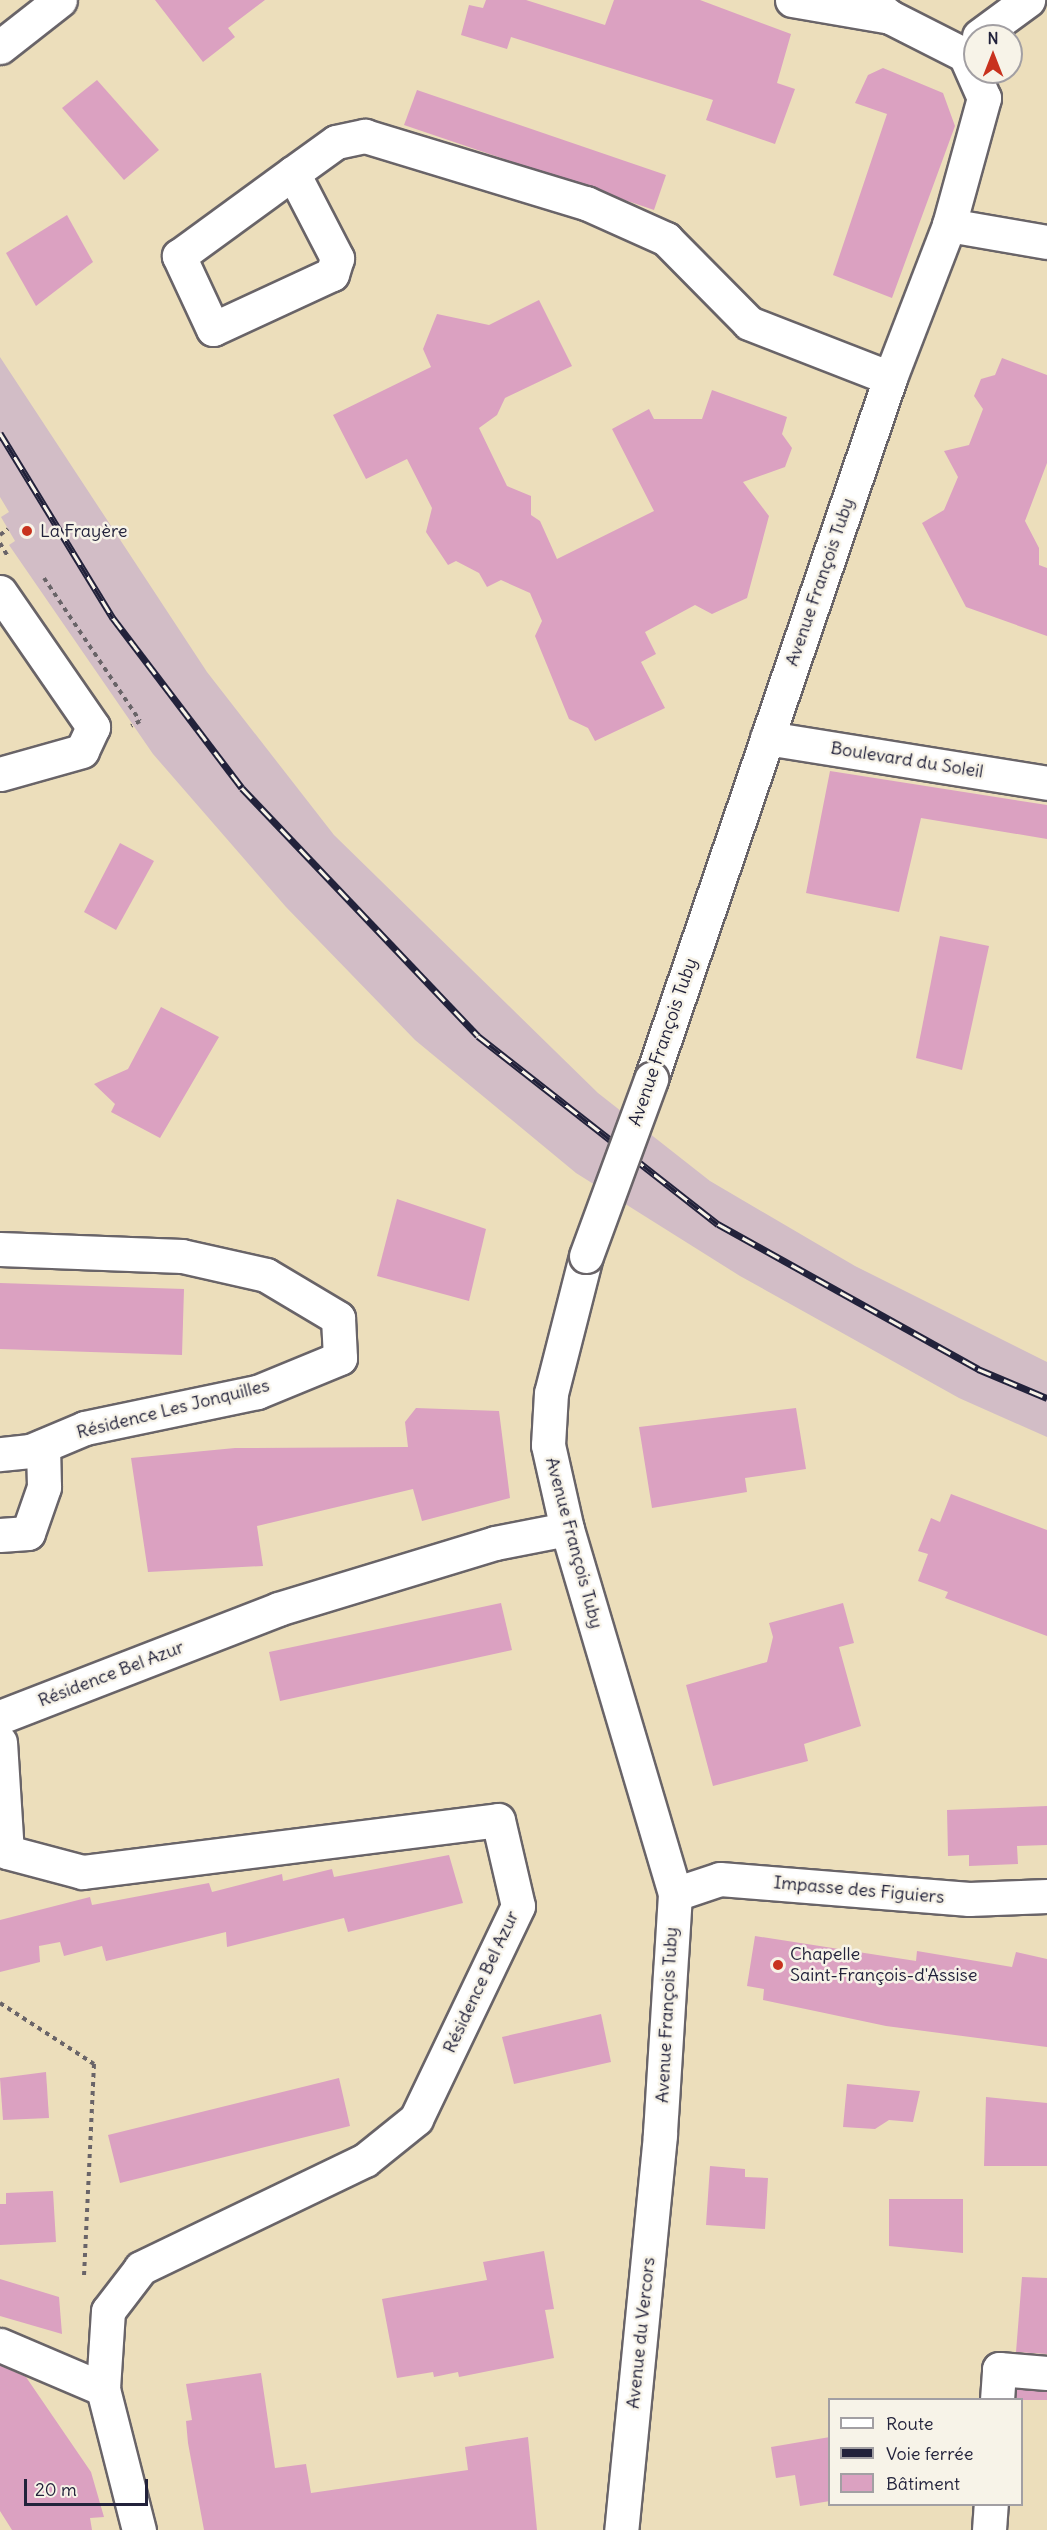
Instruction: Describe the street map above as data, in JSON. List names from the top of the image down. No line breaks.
{"streets":{"street":["Avenue François Tuby","Boulevard du Soleil","Résidence Les Jonquilles","Résidence Bel Azur","Impasse des Figuiers","Avenue du Vercors"]},"crossings":[["Avenue François Tuby","Boulevard du Soleil"],["Avenue François Tuby","Résidence Bel Azur"],["Avenue François Tuby","Impasse des Figuiers"],["Avenue François Tuby","Avenue du Vercors"]],"places":["La Frayère","Chapelle Saint-François-d'Assise"],"legend":["Route","Voie ferrée","Bâtiment"],"scale_bar":"20 m","north":"top"}
